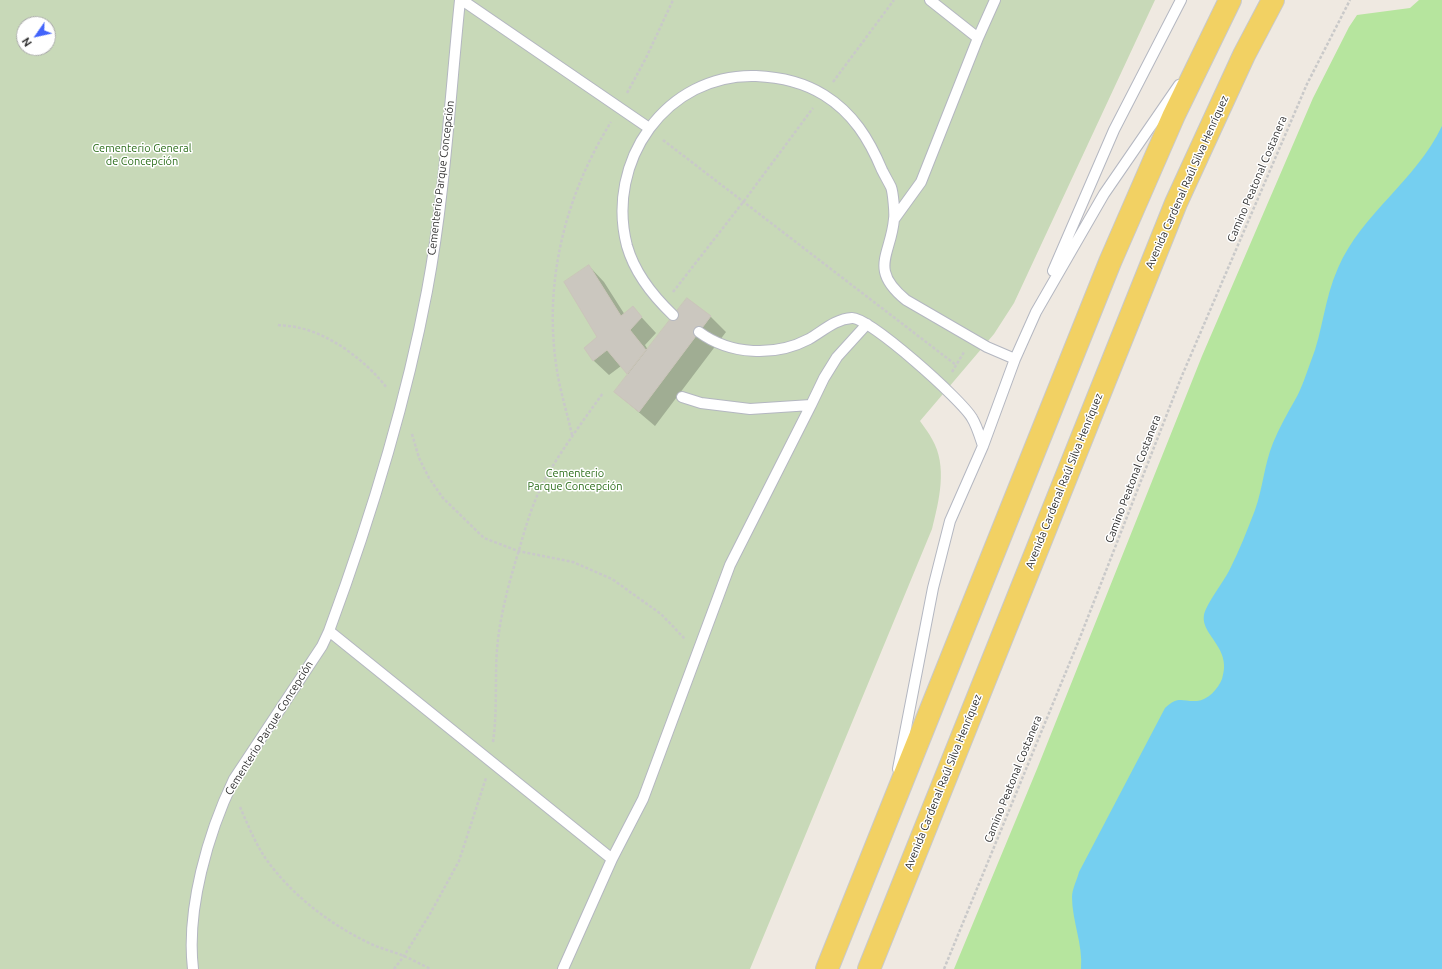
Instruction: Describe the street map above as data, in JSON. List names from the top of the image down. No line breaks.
{"streets":{"main road":["Avenida Cardenal Raúl Silva Henríquez"],"lane":["Cementerio Parque Concepción"],"path":["Camino Peatonal Costanera"]},"parks":["Cementerio General de Concepción","Cementerio Parque Concepción"],"north":"bottom left"}
